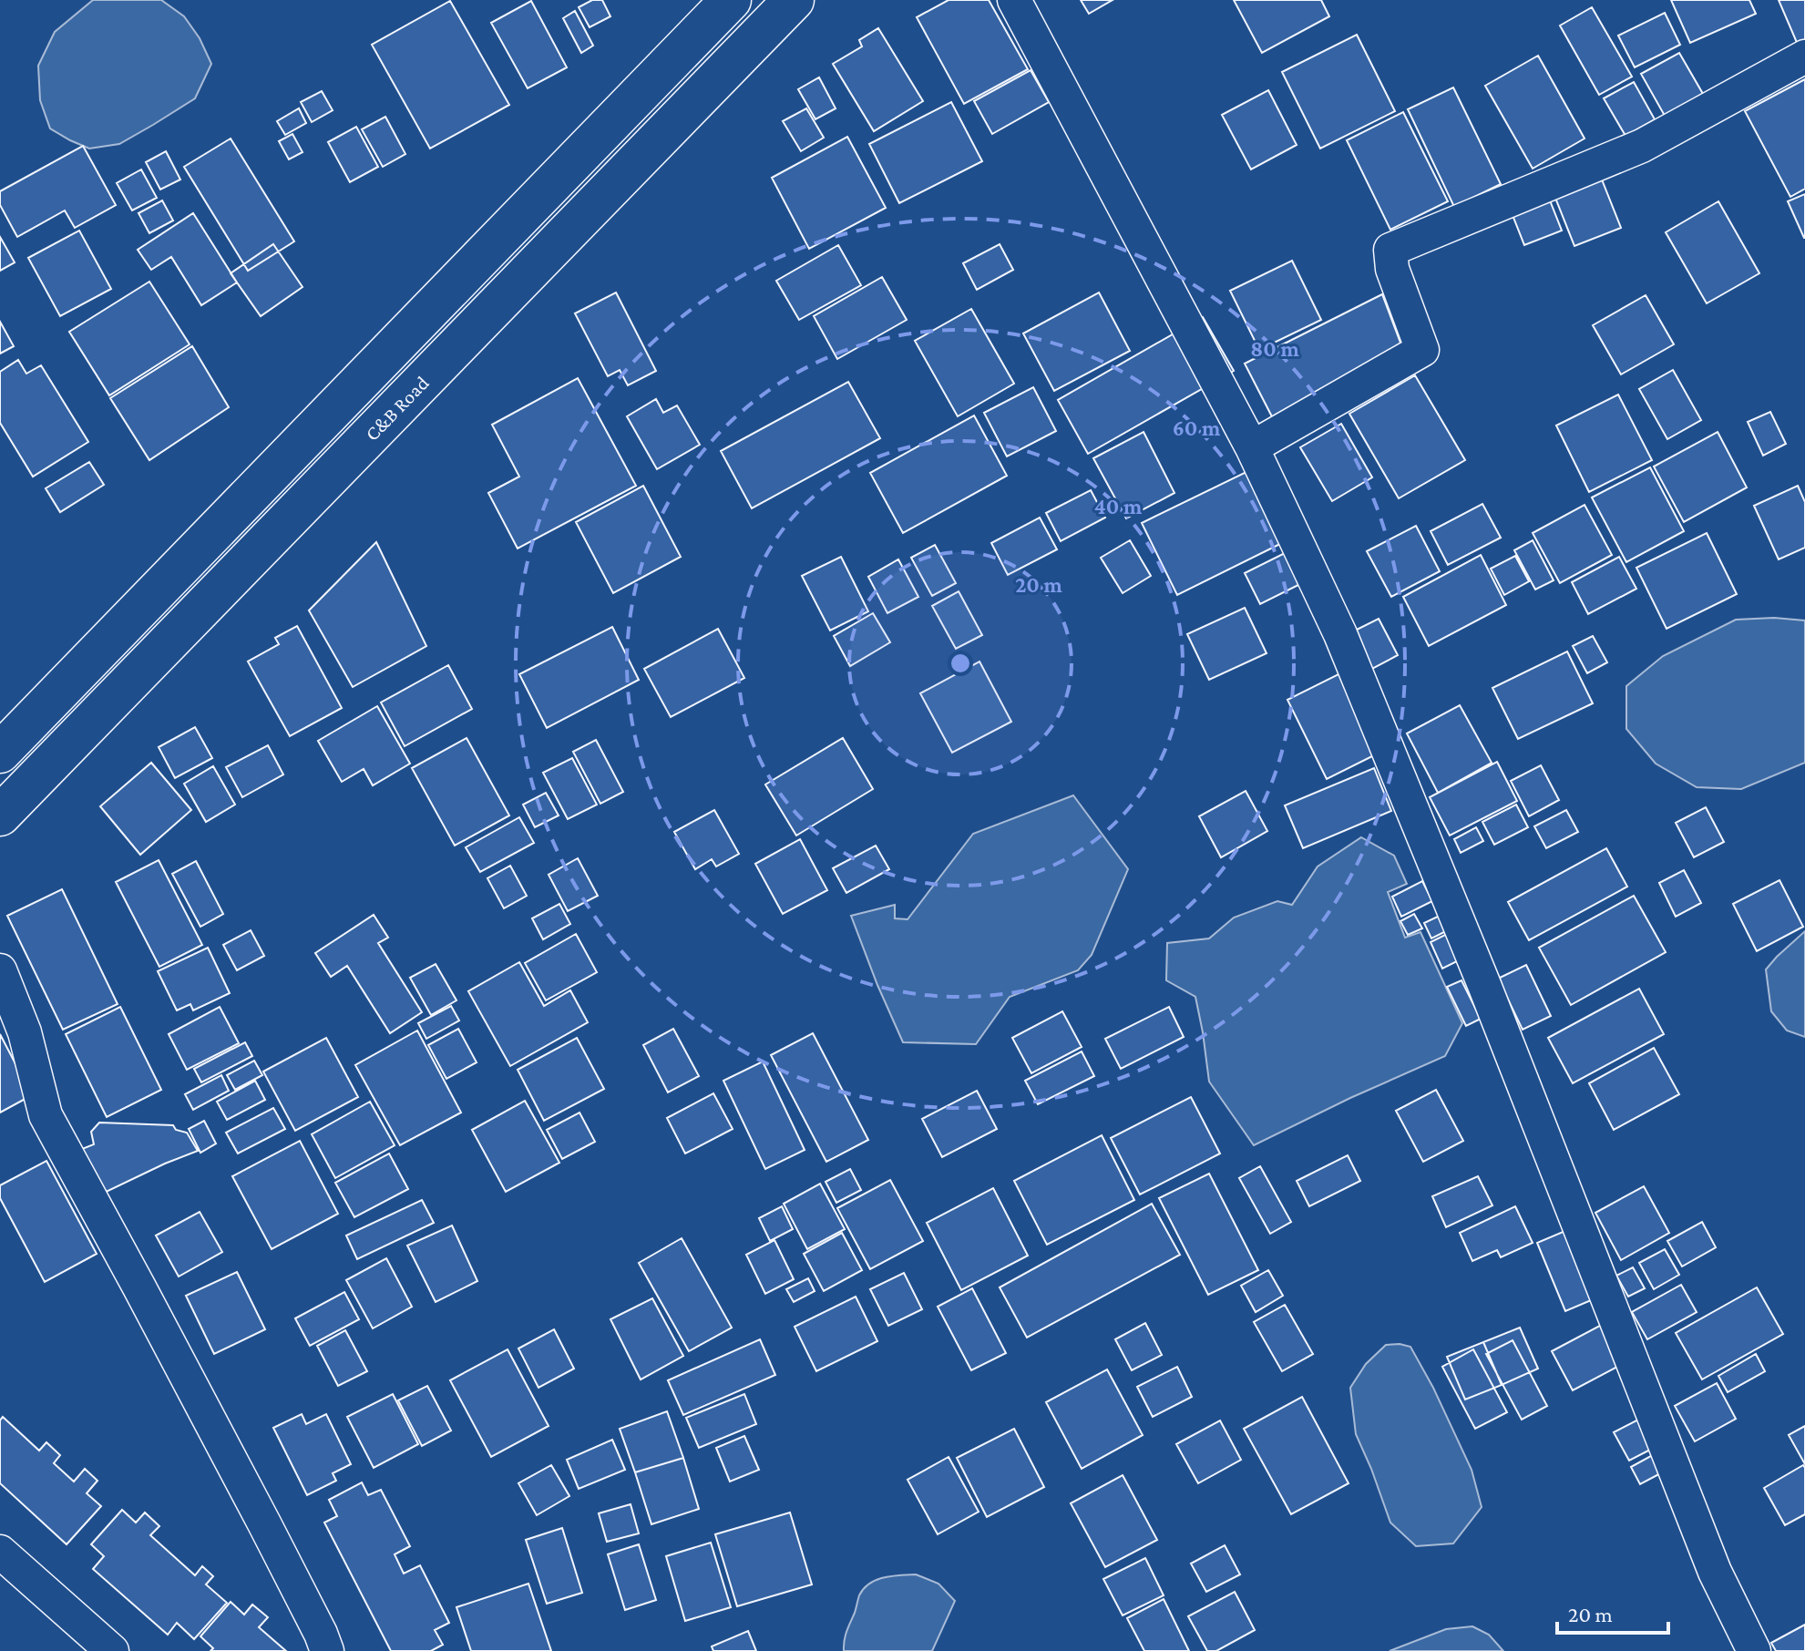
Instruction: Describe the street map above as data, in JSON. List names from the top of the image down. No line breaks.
{"streets":{"highway":["C&B Road"]},"scale_bar":"20 m","rings":["80 m","60 m","40 m","20 m"]}
